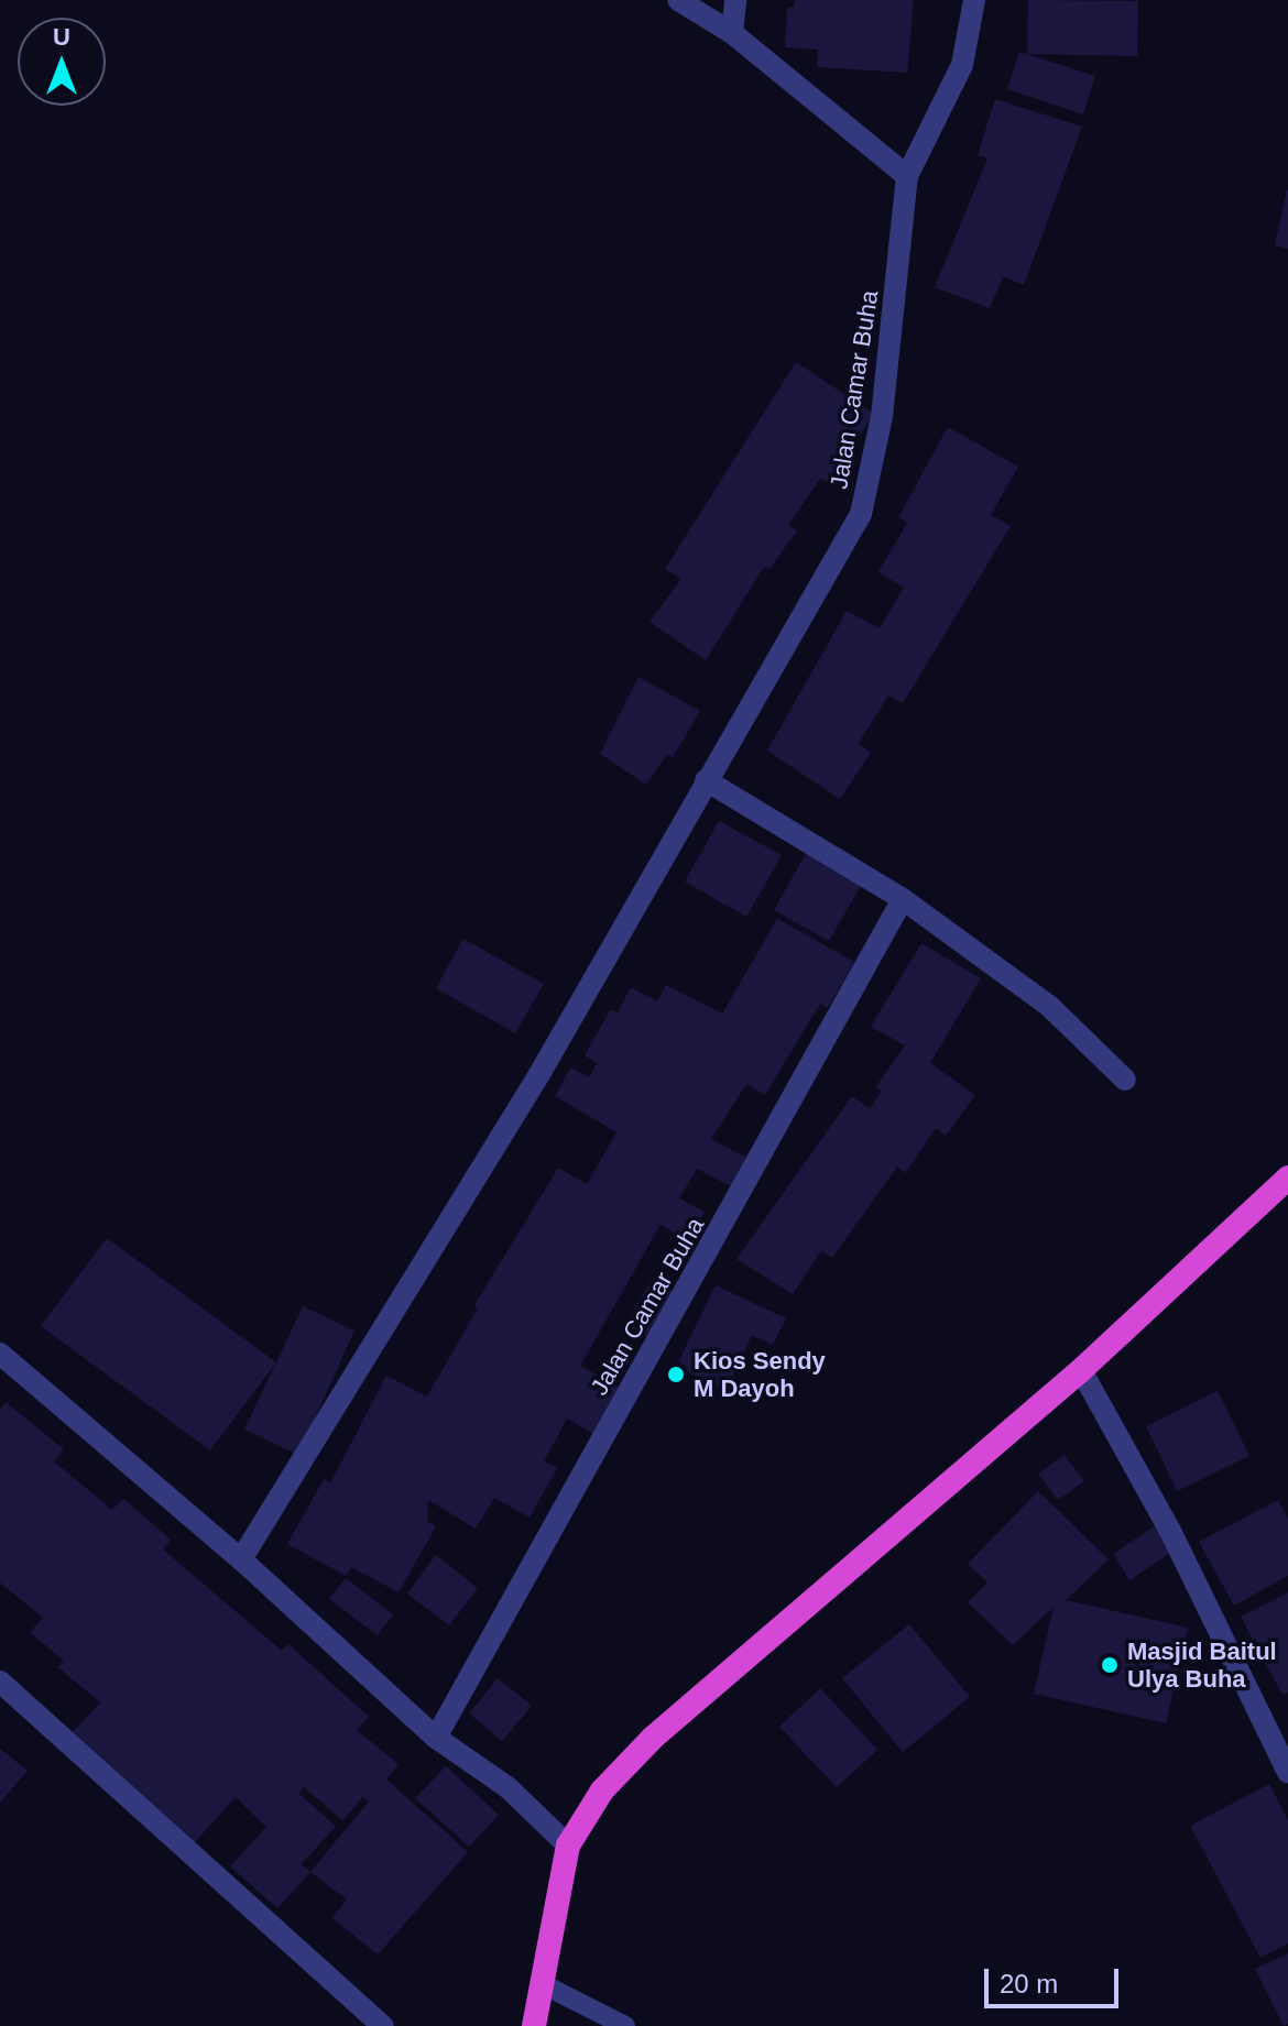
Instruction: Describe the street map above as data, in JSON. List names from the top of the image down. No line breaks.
{"streets":{"street":["Jalan Camar Buha"]},"places":["Kios Sendy M Dayoh","Masjid Baitul Ulya Buha"],"scale_bar":"20 m","north":"top"}
